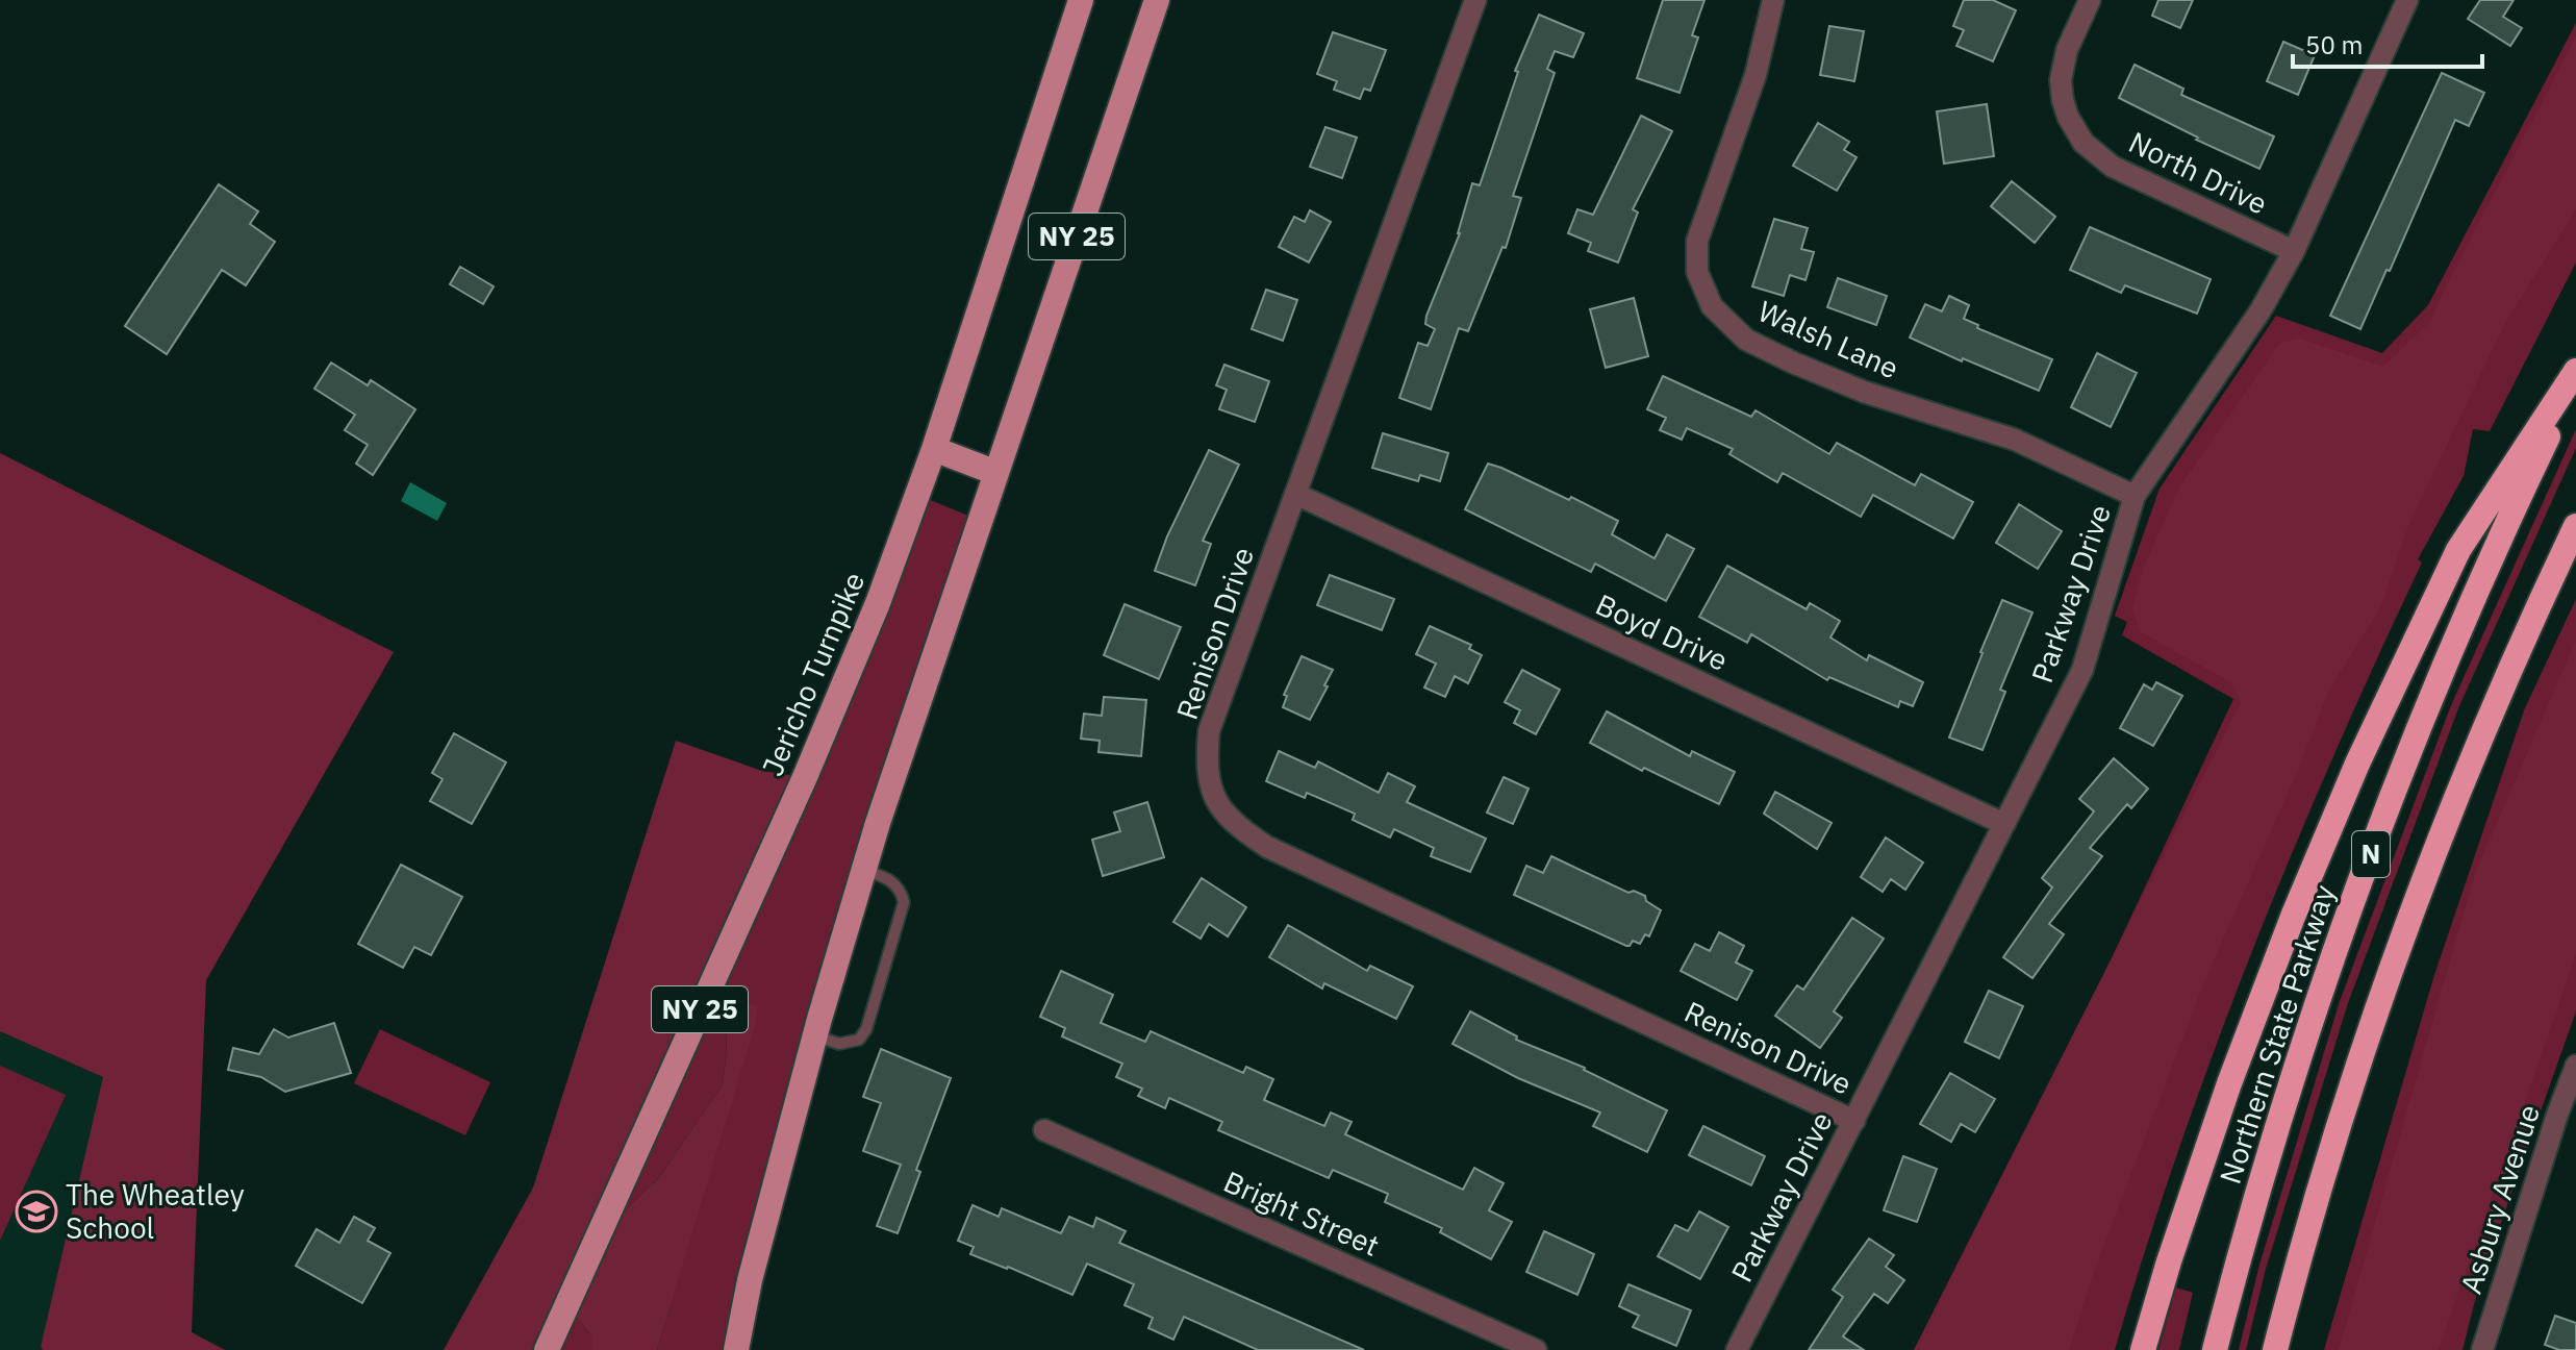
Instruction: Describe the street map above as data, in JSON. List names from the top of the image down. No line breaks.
{"streets":{"highway":["N","Northern State Parkway"],"main road":["NY 25","Jericho Turnpike"],"street":["North Drive","Walsh Lane","Parkway Drive","Boyd Drive","Renison Drive","Asbury Avenue","Bright Street"]},"crossings":[["North Drive","Parkway Drive"],["Walsh Lane","Parkway Drive"],["Parkway Drive","Boyd Drive"],["Parkway Drive","Renison Drive"],["Boyd Drive","Renison Drive"]],"places":{"school or university":["The Wheatley School"]},"scale_bar":"50 m"}
